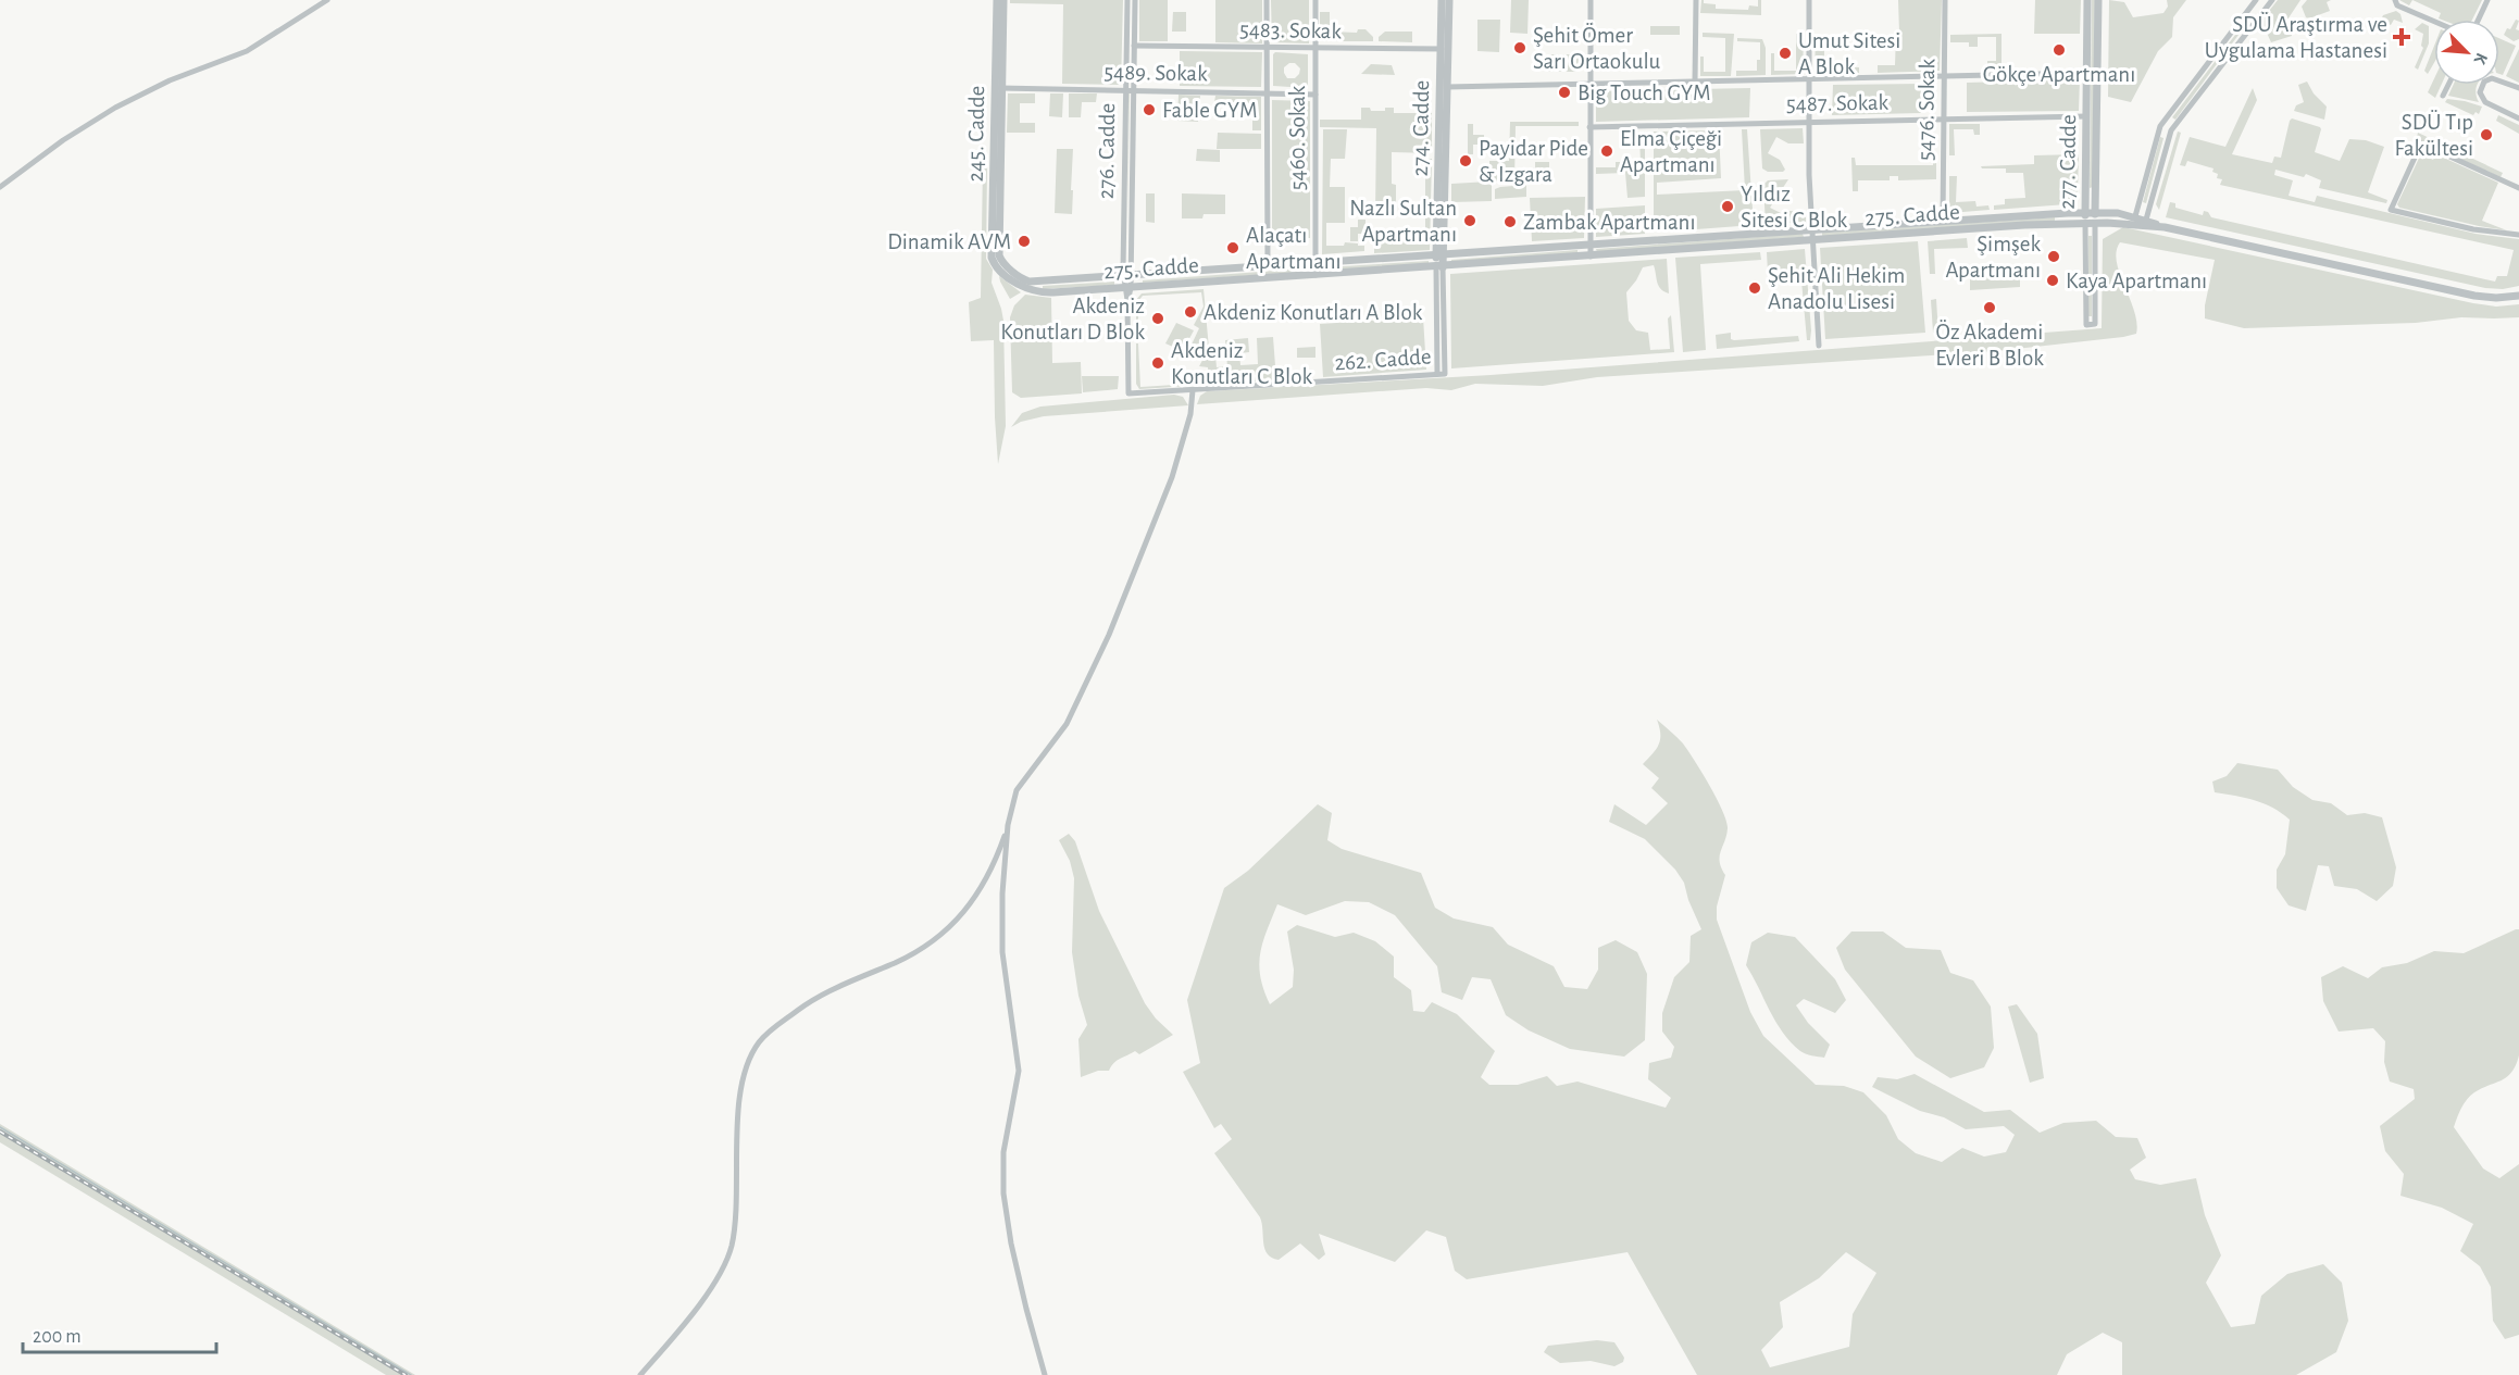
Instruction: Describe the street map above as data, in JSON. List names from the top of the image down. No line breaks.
{"streets":{"street":["5483. Sokak","5489. Sokak","5487. Sokak","5476. Sokak","274. Cadde","245. Cadde","5460. Sokak","276. Cadde","277. Cadde","275. Cadde","262. Cadde"]},"crossings":[["5483. Sokak","274. Cadde"],["5483. Sokak","5460. Sokak"],["5483. Sokak","276. Cadde"],["5489. Sokak","245. Cadde"],["5489. Sokak","5460. Sokak"],["5489. Sokak","276. Cadde"],["5487. Sokak","5476. Sokak"],["5487. Sokak","277. Cadde"],["5476. Sokak","275. Cadde"],["274. Cadde","275. Cadde"],["274. Cadde","262. Cadde"],["245. Cadde","275. Cadde"],["5460. Sokak","275. Cadde"],["276. Cadde","275. Cadde"],["276. Cadde","262. Cadde"],["277. Cadde","275. Cadde"]],"places":{"health":["SDÜ Araştırma ve Uygulama Hastanesi"],"other":["Şehit Ömer Sarı Ortaokulu","Gökçe Apartmanı","Umut Sitesi A Blok","Big Touch GYM","Fable GYM","SDÜ Tıp Fakültesi","Elma Çiçeği Apartmanı","Payidar Pide & Izgara","Yıldız Sitesi C Blok","Nazlı Sultan Apartmanı","Zambak Apartmanı","Dinamik AVM","Alaçatı Apartmanı","Şimşek Apartmanı","Kaya Apartmanı","Şehit Ali Hekim Anadolu Lisesi","Öz Akademi Evleri B Blok","Akdeniz Konutları A Blok","Akdeniz Konutları D Blok","Akdeniz Konutları C Blok"]},"scale_bar":"200 m","north":"bottom right"}
